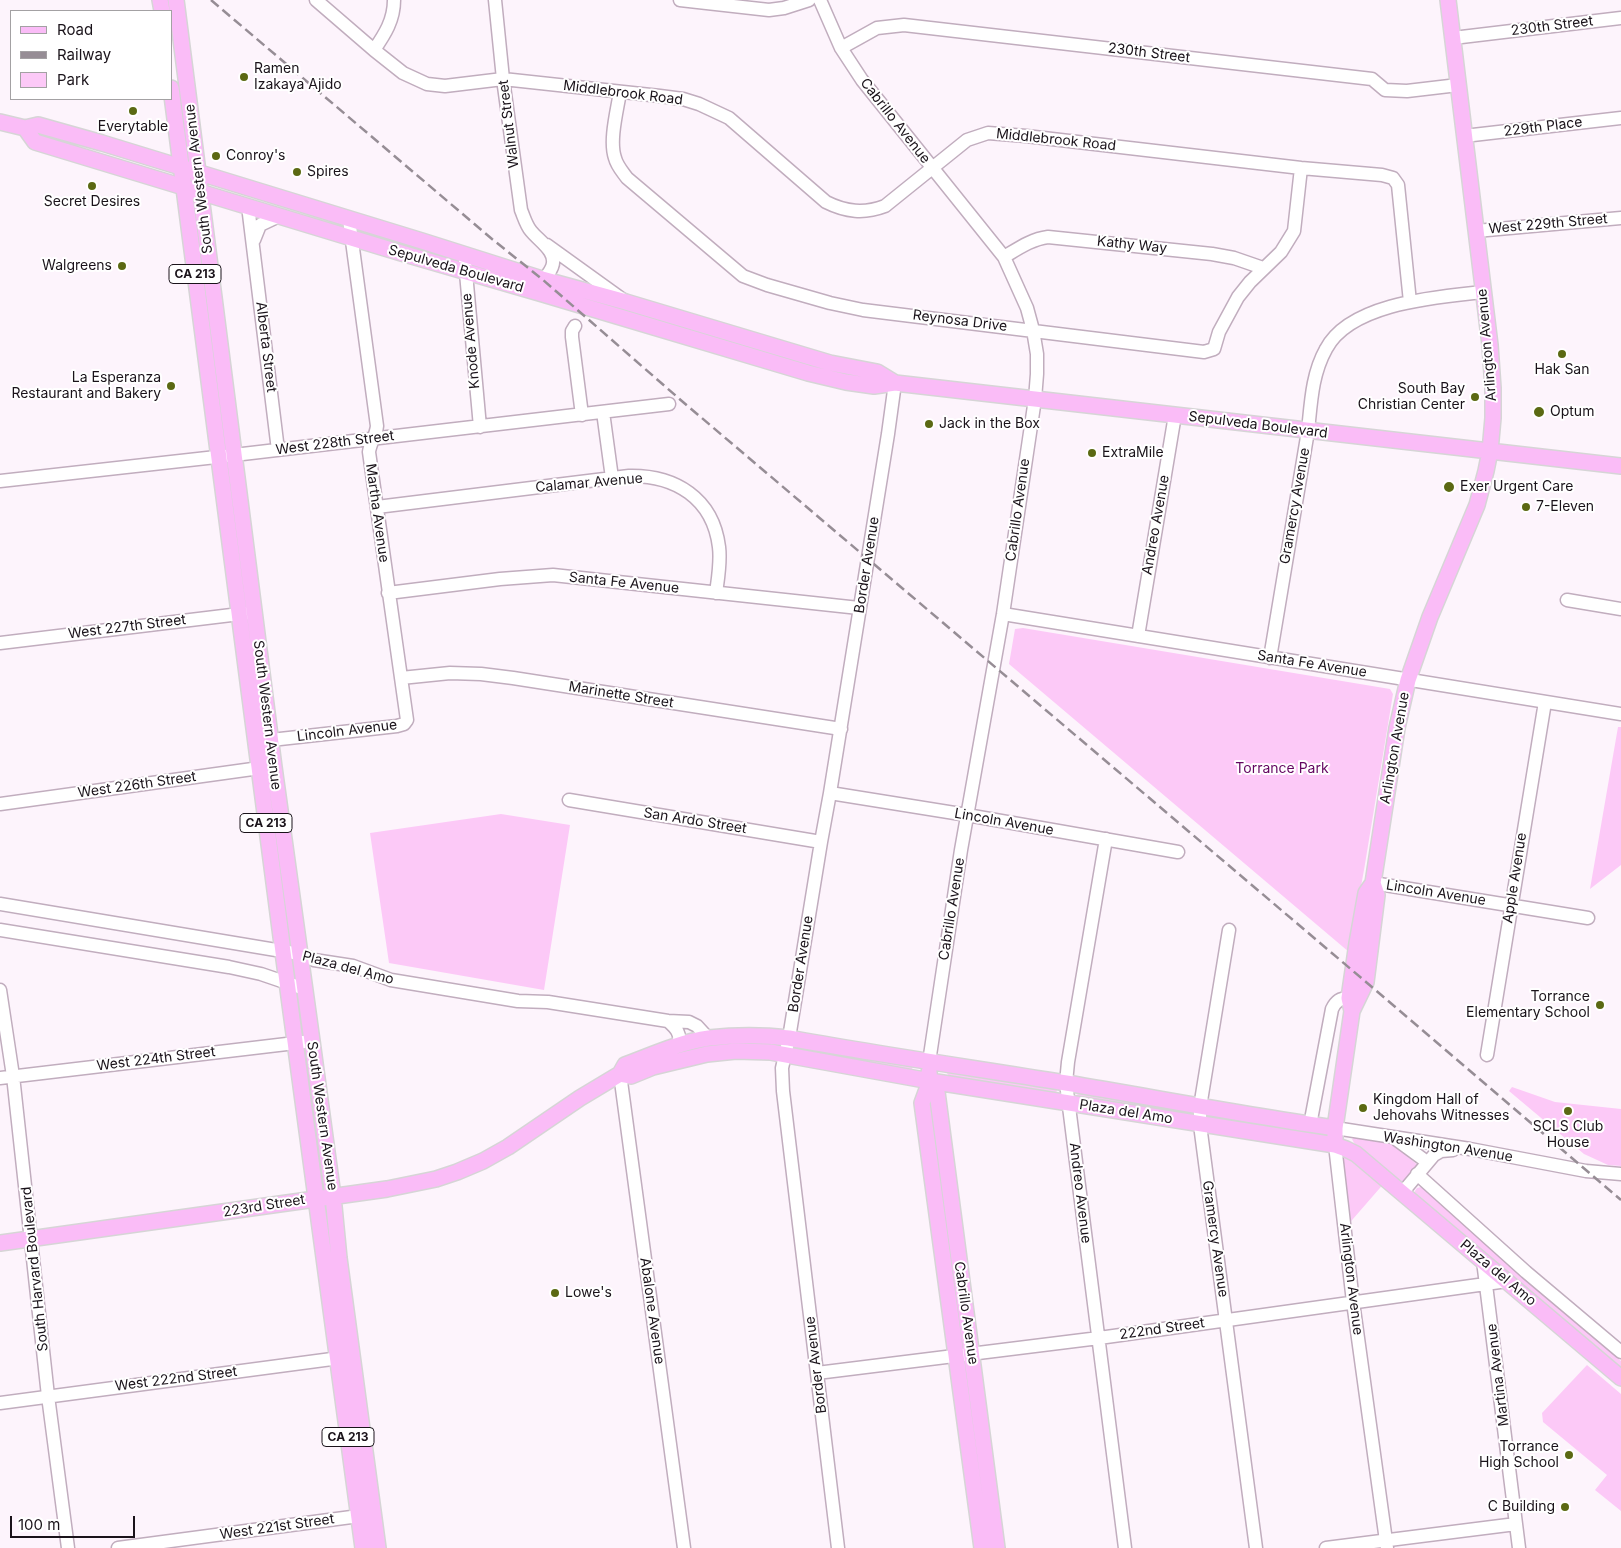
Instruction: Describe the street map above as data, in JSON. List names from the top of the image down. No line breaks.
{"streets":{"main road":["Cabrillo Avenue","South Western Avenue","Sepulveda Boulevard","CA 213","Arlington Avenue","Plaza del Amo","223rd Street"],"street":["230th Street","Middlebrook Road","Walnut Street","229th Place","West 229th Street","Kathy Way","Reynosa Drive","Knode Avenue","Alberta Street","West 228th Street","Calamar Avenue","Gramercy Avenue","Martha Avenue","Andreo Avenue","Border Avenue","Santa Fe Avenue","West 227th Street","Marinette Street","Lincoln Avenue","West 226th Street","San Ardo Street","Apple Avenue","West 224th Street","Washington Avenue","South Harvard Boulevard","Abalone Avenue","222nd Street","Martina Avenue","West 222nd Street","West 221st Street"]},"crossings":[["230th Street","Cabrillo Avenue"],["230th Street","Arlington Avenue"],["Middlebrook Road","Cabrillo Avenue"],["Middlebrook Road","Walnut Street"],["Middlebrook Road","Reynosa Drive"],["Middlebrook Road","Gramercy Avenue"],["Cabrillo Avenue","Kathy Way"],["Cabrillo Avenue","Sepulveda Boulevard"],["Cabrillo Avenue","Reynosa Drive"],["Cabrillo Avenue","Santa Fe Avenue"],["Cabrillo Avenue","Lincoln Avenue"],["Cabrillo Avenue","Plaza del Amo"],["Cabrillo Avenue","222nd Street"],["Walnut Street","Sepulveda Boulevard"],["229th Place","Arlington Avenue"],["South Western Avenue","Sepulveda Boulevard"],["South Western Avenue","West 228th Street"],["South Western Avenue","West 227th Street"],["South Western Avenue","Lincoln Avenue"],["South Western Avenue","West 226th Street"],["South Western Avenue","Plaza del Amo"],["South Western Avenue","West 224th Street"],["South Western Avenue","223rd Street"],["South Western Avenue","West 222nd Street"],["South Western Avenue","West 221st Street"],["West 229th Street","Arlington Avenue"],["Kathy Way","Reynosa Drive"],["Sepulveda Boulevard","Knode Avenue"],["Sepulveda Boulevard","Arlington Avenue"],["Sepulveda Boulevard","Alberta Street"],["Sepulveda Boulevard","Gramercy Avenue"],["Sepulveda Boulevard","Martha Avenue"],["Sepulveda Boulevard","Andreo Avenue"],["Sepulveda Boulevard","Border Avenue"],["Knode Avenue","West 228th Street"],["Arlington Avenue","Gramercy Avenue"],["Arlington Avenue","Santa Fe Avenue"],["Arlington Avenue","Lincoln Avenue"],["Arlington Avenue","Plaza del Amo"],["Arlington Avenue","Washington Avenue"],["Arlington Avenue","222nd Street"],["Alberta Street","West 228th Street"],["West 228th Street","Martha Avenue"],["Calamar Avenue","Martha Avenue"],["Calamar Avenue","Santa Fe Avenue"],["Gramercy Avenue","Santa Fe Avenue"],["Gramercy Avenue","Plaza del Amo"],["Gramercy Avenue","222nd Street"],["Martha Avenue","Santa Fe Avenue"],["Martha Avenue","Marinette Street"],["Martha Avenue","Lincoln Avenue"],["Andreo Avenue","Santa Fe Avenue"],["Andreo Avenue","Lincoln Avenue"],["Andreo Avenue","Plaza del Amo"],["Andreo Avenue","222nd Street"],["Border Avenue","Santa Fe Avenue"],["Border Avenue","Marinette Street"],["Border Avenue","Lincoln Avenue"],["Border Avenue","San Ardo Street"],["Border Avenue","Plaza del Amo"],["Border Avenue","222nd Street"],["Santa Fe Avenue","Apple Avenue"],["Lincoln Avenue","Apple Avenue"],["Plaza del Amo","Washington Avenue"],["Plaza del Amo","223rd Street"],["Plaza del Amo","Abalone Avenue"],["Plaza del Amo","222nd Street"],["Plaza del Amo","Martina Avenue"],["West 224th Street","South Harvard Boulevard"],["223rd Street","South Harvard Boulevard"],["223rd Street","Abalone Avenue"],["South Harvard Boulevard","West 222nd Street"],["222nd Street","Martina Avenue"]],"parks":["Torrance Park"],"places":["Ramen Izakaya Ajido","Everytable","Conroy's","Spires","Secret Desires","Walgreens","Hak San","La Esperanza Restaurant and Bakery","South Bay Christian Center","Optum","Jack in the Box","ExtraMile","Exer Urgent Care","7-Eleven","Torrance Elementary School","Kingdom Hall of Jehovahs Witnesses","SCLS Club House","Lowe's","Torrance High School","C Building"],"legend":["Road","Railway","Park"],"scale_bar":"100 m"}
